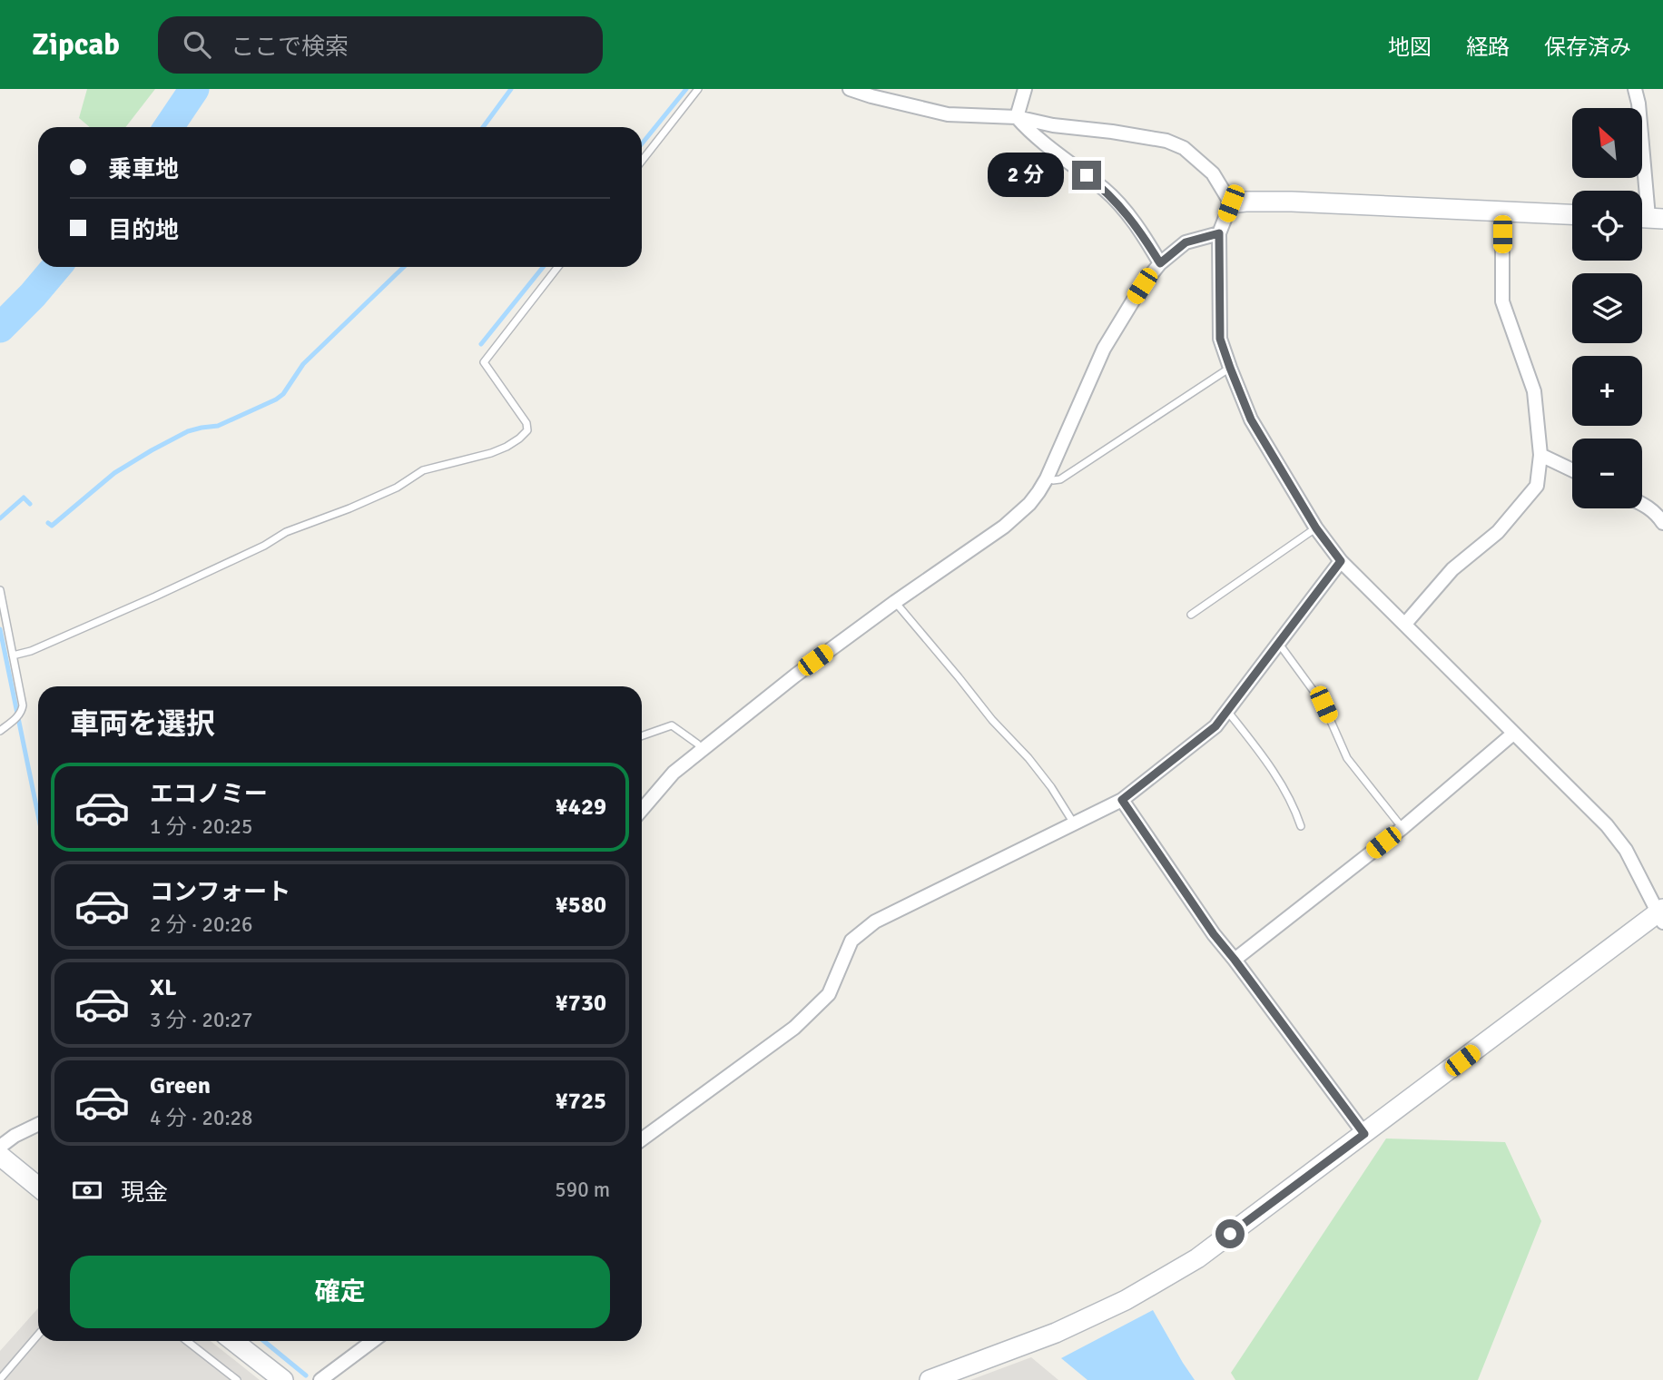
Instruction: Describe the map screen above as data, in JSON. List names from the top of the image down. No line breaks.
{"north":"top left","page":{"header":"Zipcab","search":"ここで検索","nav":["地図","経路","保存済み"],"map_buttons":["+","−"],"banner":["乗車地","目的地"],"bubble":"2 分","heading":"車両を選択","list":[{"name":"エコノミー","note":"1 分 · 20:25","value":"¥429"},{"name":"コンフォート","note":"2 分 · 20:26","value":"¥580"},{"name":"XL","note":"3 分 · 20:27","value":"¥730"},{"name":"Green","note":"4 分 · 20:28","value":"¥725"}],"pay":["現金","590 m"],"buttons":"確定"}}
